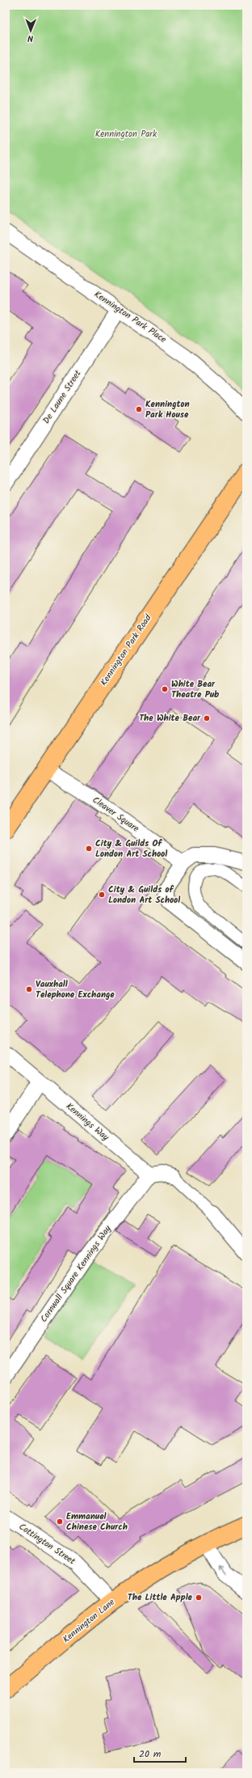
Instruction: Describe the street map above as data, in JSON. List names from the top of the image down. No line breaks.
{"streets":{"highway":["Kennington Park Road","Kennington Lane"],"street":["Kennington Park Place","De Laune Street","Cleaver Square","Kennings Way","Cornwall Square Kennings Way","Cottington Street"]},"crossings":[["Kennington Park Place","De Laune Street"],["Kennington Park Road","Cleaver Square"],["Kennings Way","Cornwall Square Kennings Way"],["Cottington Street","Kennington Lane"]],"parks":["Kennington Park"],"places":["Kennington Park House","White Bear Theatre Pub","The White Bear","City & Guilds Of London Art School","City & Guilds of London Art School","Vauxhall Telephone Exchange","Emmanuel Chinese Church","The Little Apple"],"scale_bar":"20 m","north":"bottom"}
